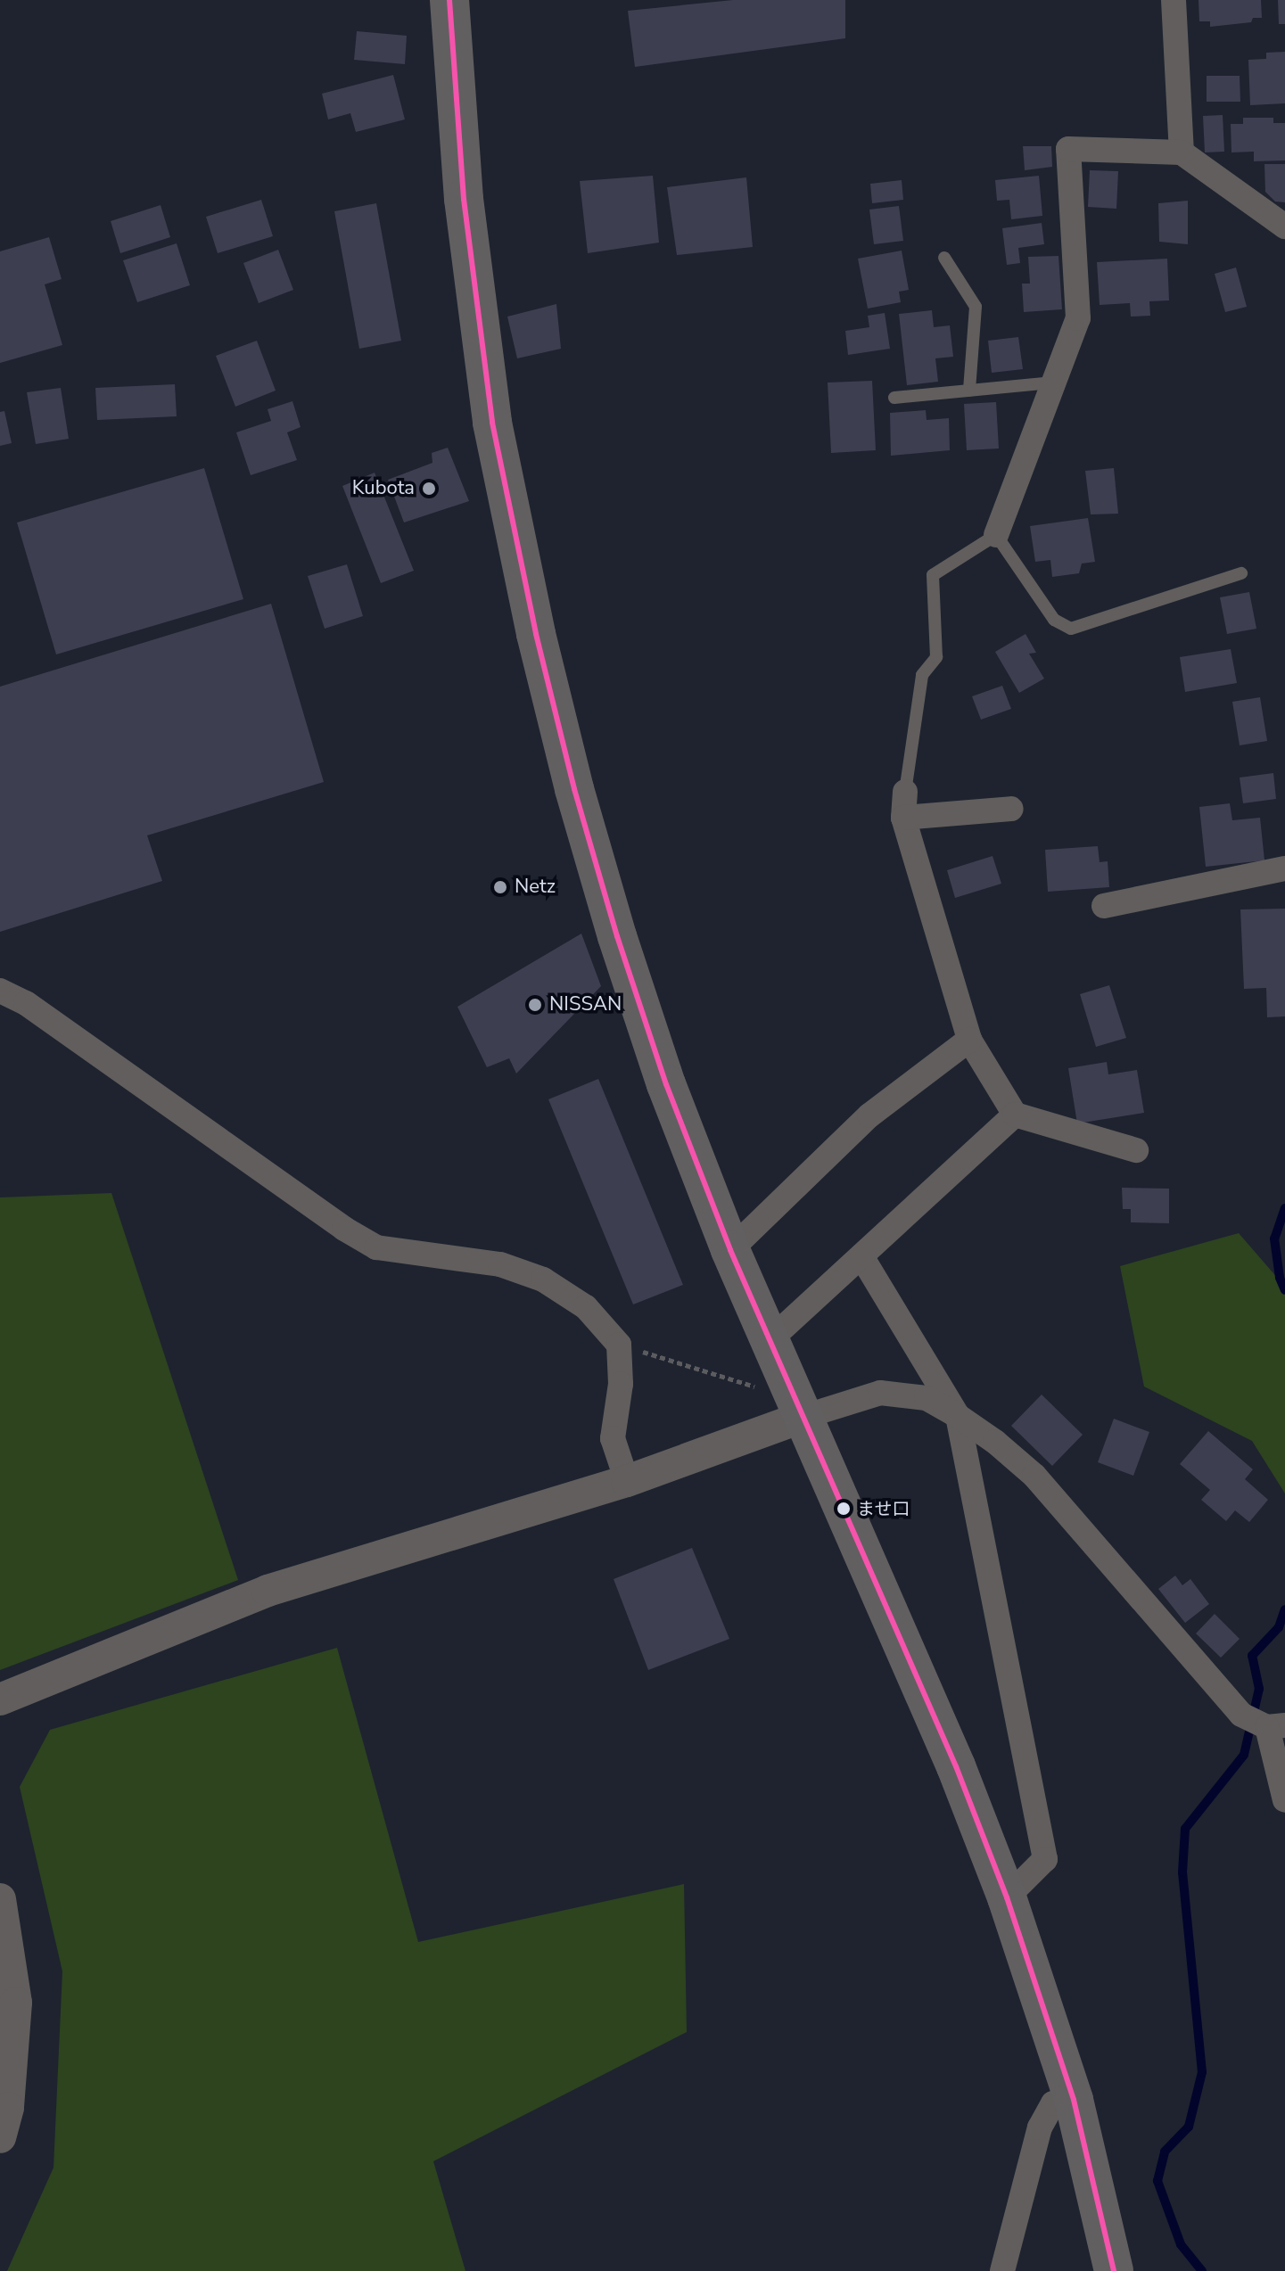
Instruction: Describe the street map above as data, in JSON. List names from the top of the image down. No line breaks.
{"places":["Kubota","Netz","NISSAN","ませ口"]}
